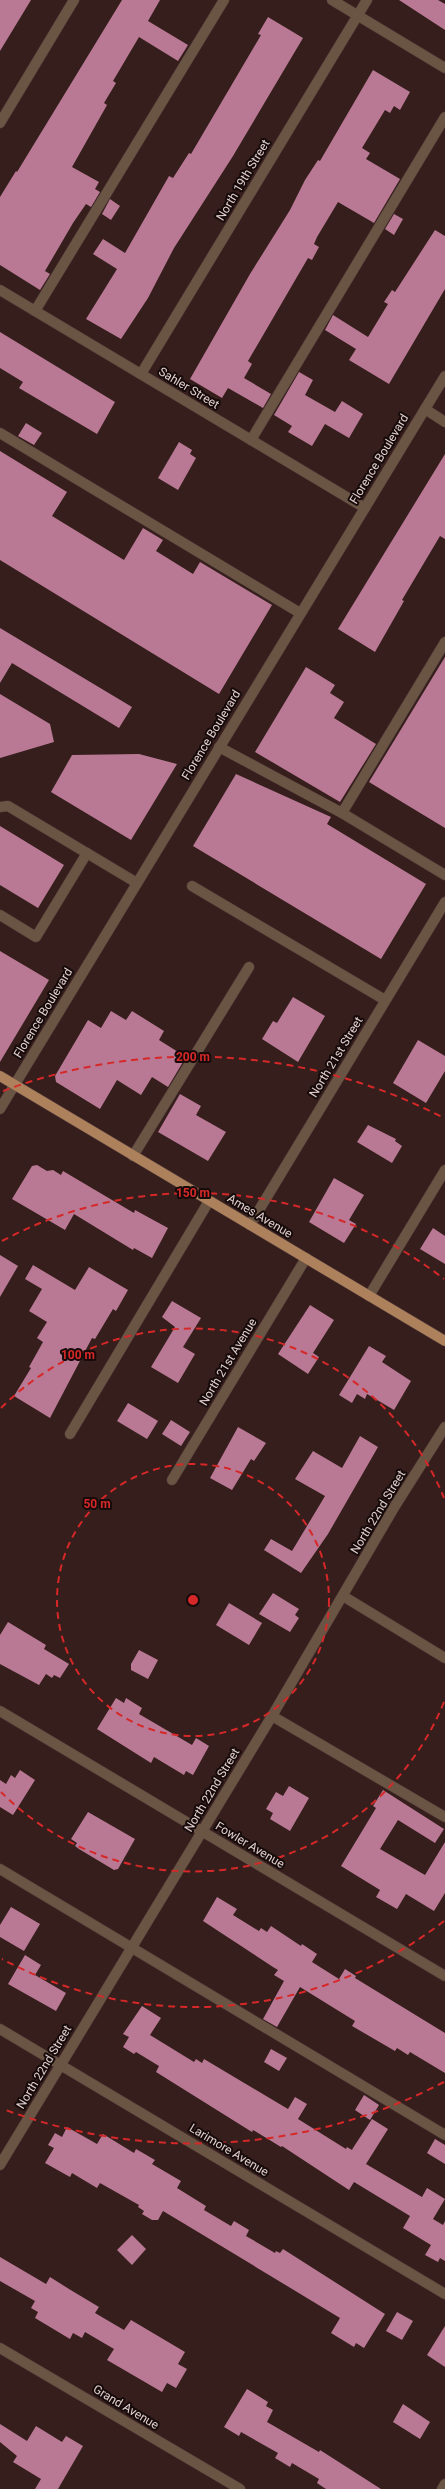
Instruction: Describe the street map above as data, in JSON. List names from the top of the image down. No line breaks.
{"streets":{"main road":["Ames Avenue"],"street":["North 19th Street","Sahler Street","Florence Boulevard","North 21st Street","North 21st Avenue","North 22nd Street","Fowler Avenue","Larimore Avenue","Grand Avenue"]},"crossings":[["North 19th Street","Sahler Street"],["Sahler Street","Florence Boulevard"],["Florence Boulevard","Ames Avenue"],["North 21st Street","Ames Avenue"],["Ames Avenue","North 21st Avenue"],["North 22nd Street","Fowler Avenue"],["North 22nd Street","Larimore Avenue"]],"rings":["200 m","150 m","100 m","50 m"]}
